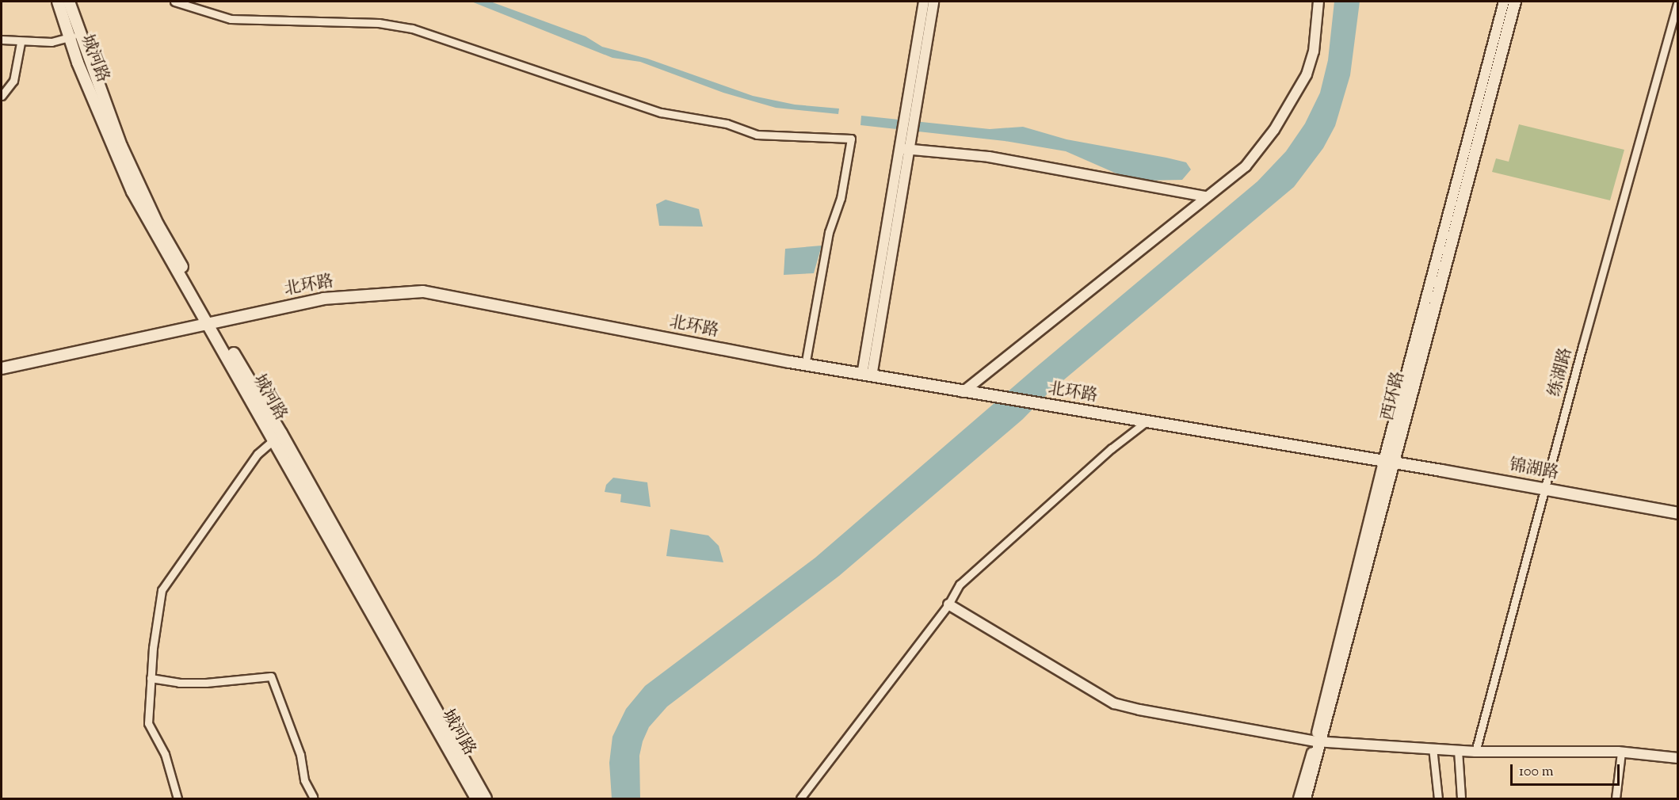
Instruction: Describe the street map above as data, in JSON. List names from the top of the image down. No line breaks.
{"streets":{"main road":["城河路","北环路","西环路","锦湖路"],"street":["练湖路"]},"crossings":[["城河路","北环路"],["北环路","西环路"],["北环路","锦湖路"],["练湖路","锦湖路"],["西环路","锦湖路"]],"scale_bar":"100 m"}
